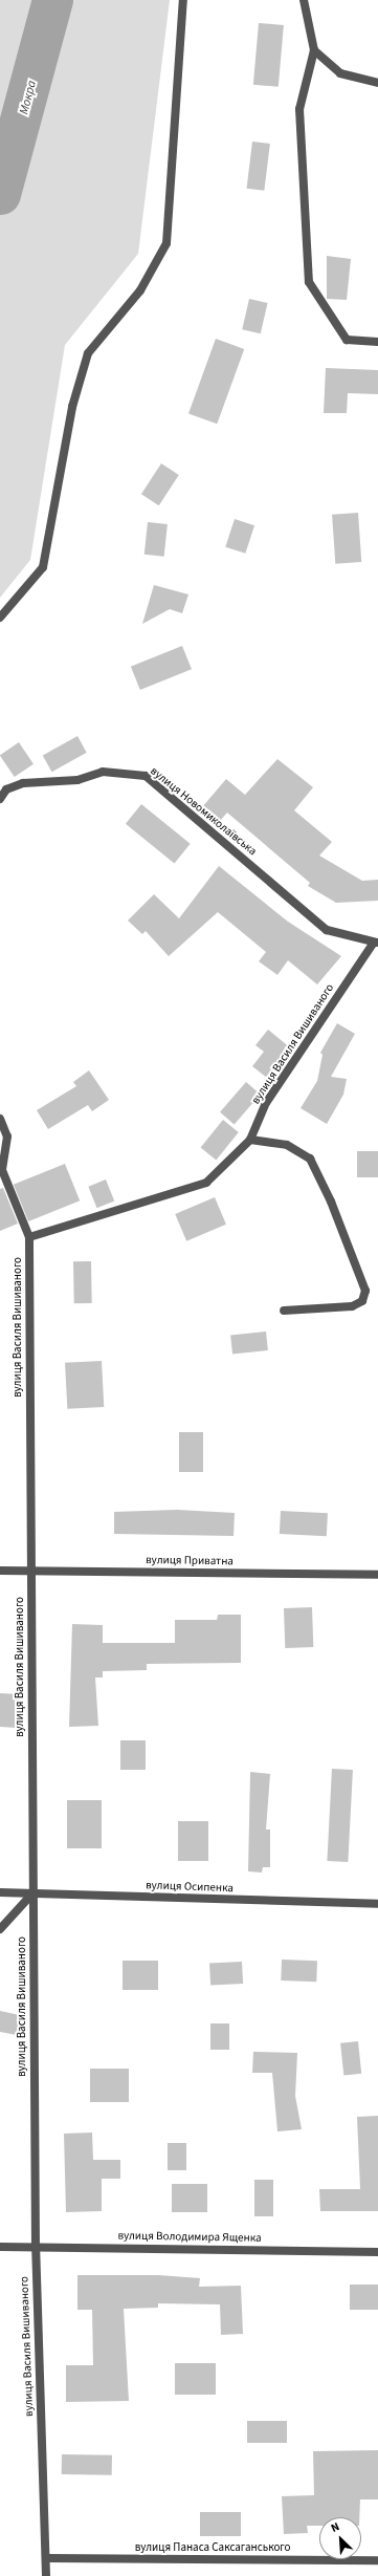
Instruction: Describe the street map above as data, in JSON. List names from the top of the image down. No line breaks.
{"streets":{"street":["вулиця Новомиколаївська","вулиця Василя Вишиваного","вулиця Приватна","вулиця Осипенка","вулиця Володимира Ященка","вулиця Панаса Саксаганського"]},"crossings":[["вулиця Новомиколаївська","вулиця Василя Вишиваного"],["вулиця Василя Вишиваного","вулиця Приватна"],["вулиця Василя Вишиваного","вулиця Осипенка"],["вулиця Василя Вишиваного","вулиця Володимира Ященка"],["вулиця Василя Вишиваного","вулиця Панаса Саксаганського"]],"water":["Мокра"],"north":"top left"}
